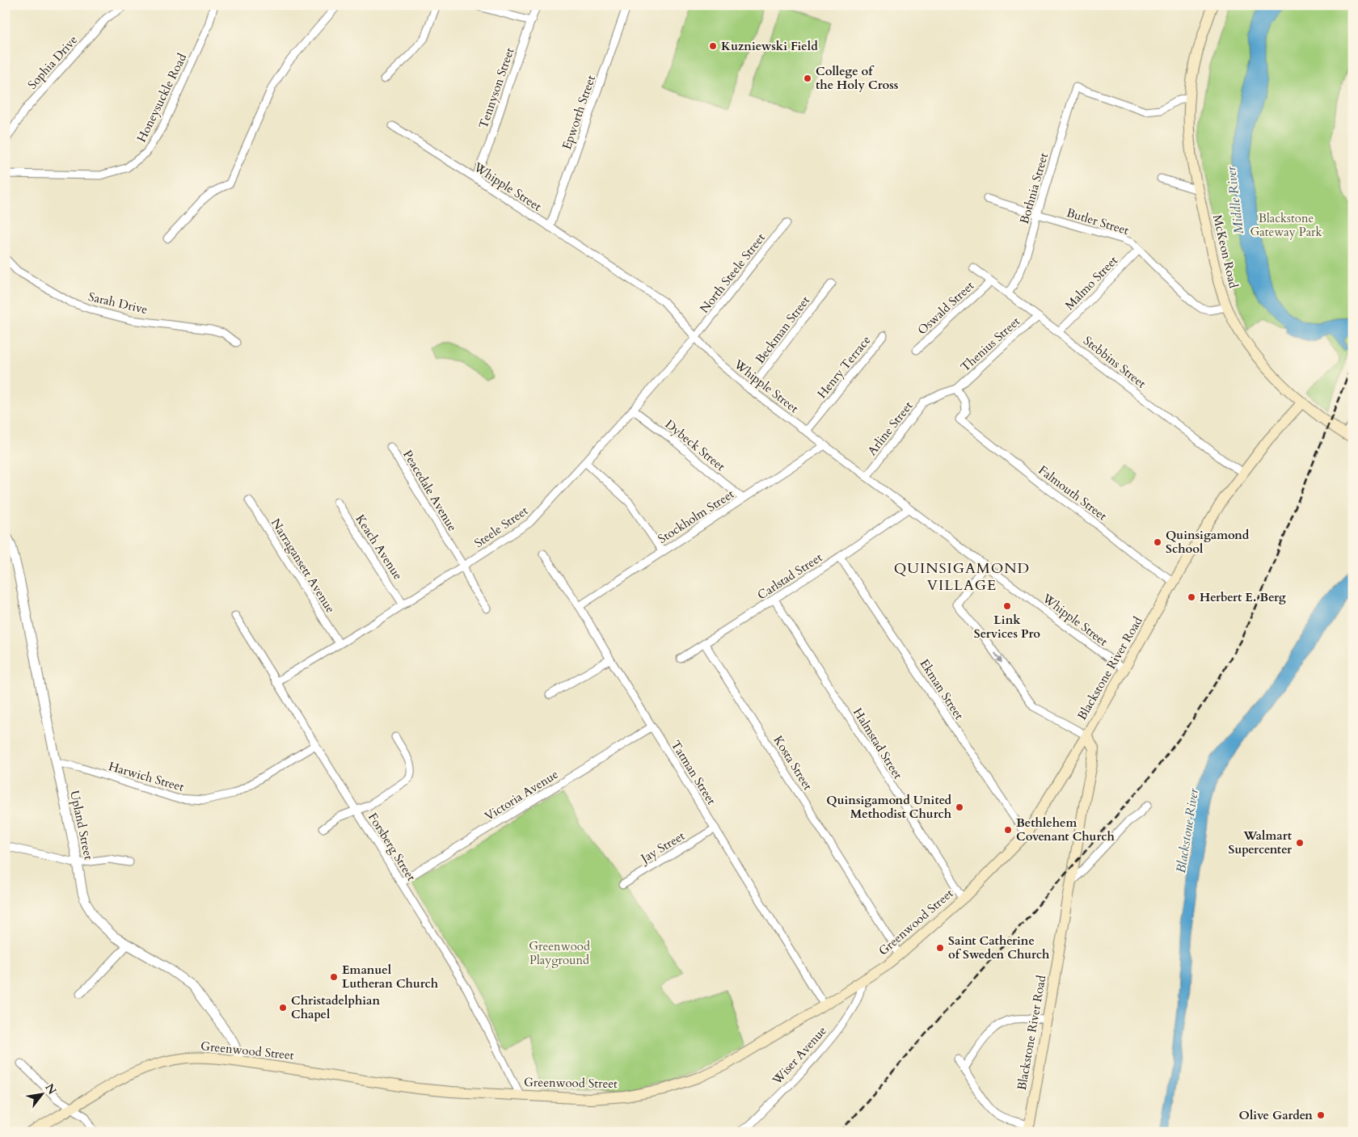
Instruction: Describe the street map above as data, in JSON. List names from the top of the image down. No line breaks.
{"streets":{"main road":["McKeon Road","Blackstone River Road","Greenwood Street"],"street":["Sophia Drive","Tennyson Street","Honeysuckle Road","Epworth Street","Whipple Street","Bothnia Street","Butler Street","North Steele Street","Malmo Street","Sarah Drive","Oswald Street","Beckman Street","Thenius Street","Stebbins Street","Henry Terrace","Arline Street","Dybeck Street","Peacedale Avenue","Falmouth Street","Stockholm Street","Steele Street","Keach Avenue","Narragansett Avenue","Carlstad Street","Ekman Street","Halmstad Street","Kosta Street","Tatman Street","Harwich Street","Victoria Avenue","Upland Street","Forsberg Street","Jay Street","Wiser Avenue"]},"crossings":[["Tennyson Street","Whipple Street"],["Epworth Street","Whipple Street"],["Whipple Street","North Steele Street"],["Whipple Street","Beckman Street"],["Whipple Street","Henry Terrace"],["Whipple Street","Arline Street"],["Whipple Street","Stockholm Street"],["Whipple Street","Steele Street"],["Whipple Street","Carlstad Street"],["Whipple Street","Blackstone River Road"],["Bothnia Street","Butler Street"],["Bothnia Street","McKeon Road"],["Bothnia Street","Stebbins Street"],["Butler Street","McKeon Road"],["Butler Street","Malmo Street"],["McKeon Road","Blackstone River Road"],["North Steele Street","Steele Street"],["Malmo Street","Stebbins Street"],["Oswald Street","Stebbins Street"],["Thenius Street","Stebbins Street"],["Thenius Street","Arline Street"],["Thenius Street","Falmouth Street"],["Stebbins Street","Blackstone River Road"],["Arline Street","Falmouth Street"],["Dybeck Street","Stockholm Street"],["Dybeck Street","Steele Street"],["Peacedale Avenue","Steele Street"],["Falmouth Street","Blackstone River Road"],["Stockholm Street","Tatman Street"],["Steele Street","Keach Avenue"],["Steele Street","Narragansett Avenue"],["Steele Street","Forsberg Street"],["Carlstad Street","Ekman Street"],["Carlstad Street","Halmstad Street"],["Carlstad Street","Kosta Street"],["Blackstone River Road","Greenwood Street"],["Ekman Street","Greenwood Street"],["Halmstad Street","Greenwood Street"],["Kosta Street","Greenwood Street"],["Tatman Street","Victoria Avenue"],["Tatman Street","Jay Street"],["Tatman Street","Greenwood Street"],["Harwich Street","Upland Street"],["Harwich Street","Forsberg Street"],["Victoria Avenue","Forsberg Street"],["Upland Street","Greenwood Street"],["Forsberg Street","Greenwood Street"],["Greenwood Street","Wiser Avenue"]],"districts":["QUINSIGAMOND VILLAGE"],"water":["Middle River","Blackstone River"],"parks":["Blackstone Gateway Park","Greenwood Playground"],"places":["Kuzniewski Field","College of the Holy Cross","Quinsigamond School","Herbert E. Berg","Link Services Pro","Quinsigamond United Methodist Church","Bethlehem Covenant Church","Walmart Supercenter","Saint Catherine of Sweden Church","Emanuel Lutheran Church","Christadelphian Chapel","Olive Garden"],"north":"top right"}
